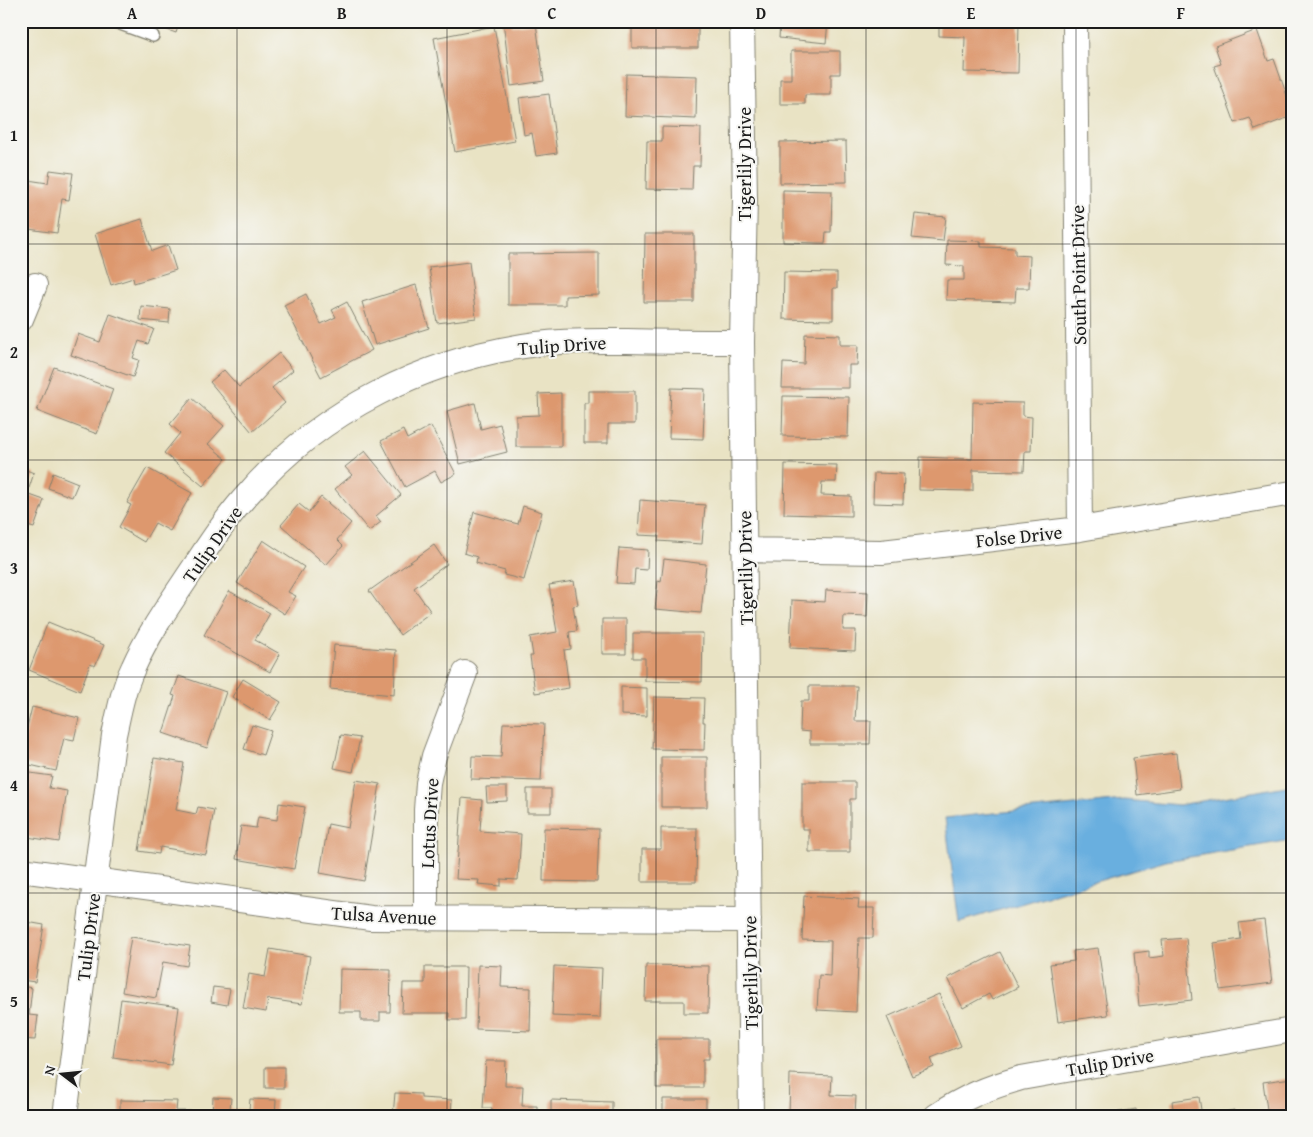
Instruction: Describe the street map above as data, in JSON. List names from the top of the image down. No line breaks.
{"streets":{"street":["Tigerlily Drive","South Point Drive","Tulip Drive","Folse Drive","Lotus Drive","Tulsa Avenue"]},"crossings":[["Tigerlily Drive","Tulip Drive"],["Tigerlily Drive","Folse Drive"],["Tigerlily Drive","Tulsa Avenue"],["South Point Drive","Folse Drive"],["Tulip Drive","Tulsa Avenue"],["Lotus Drive","Tulsa Avenue"]],"north":"left","grid":{"columns":["A","B","C","D","E","F"],"rows":["1","2","3","4","5"]}}
